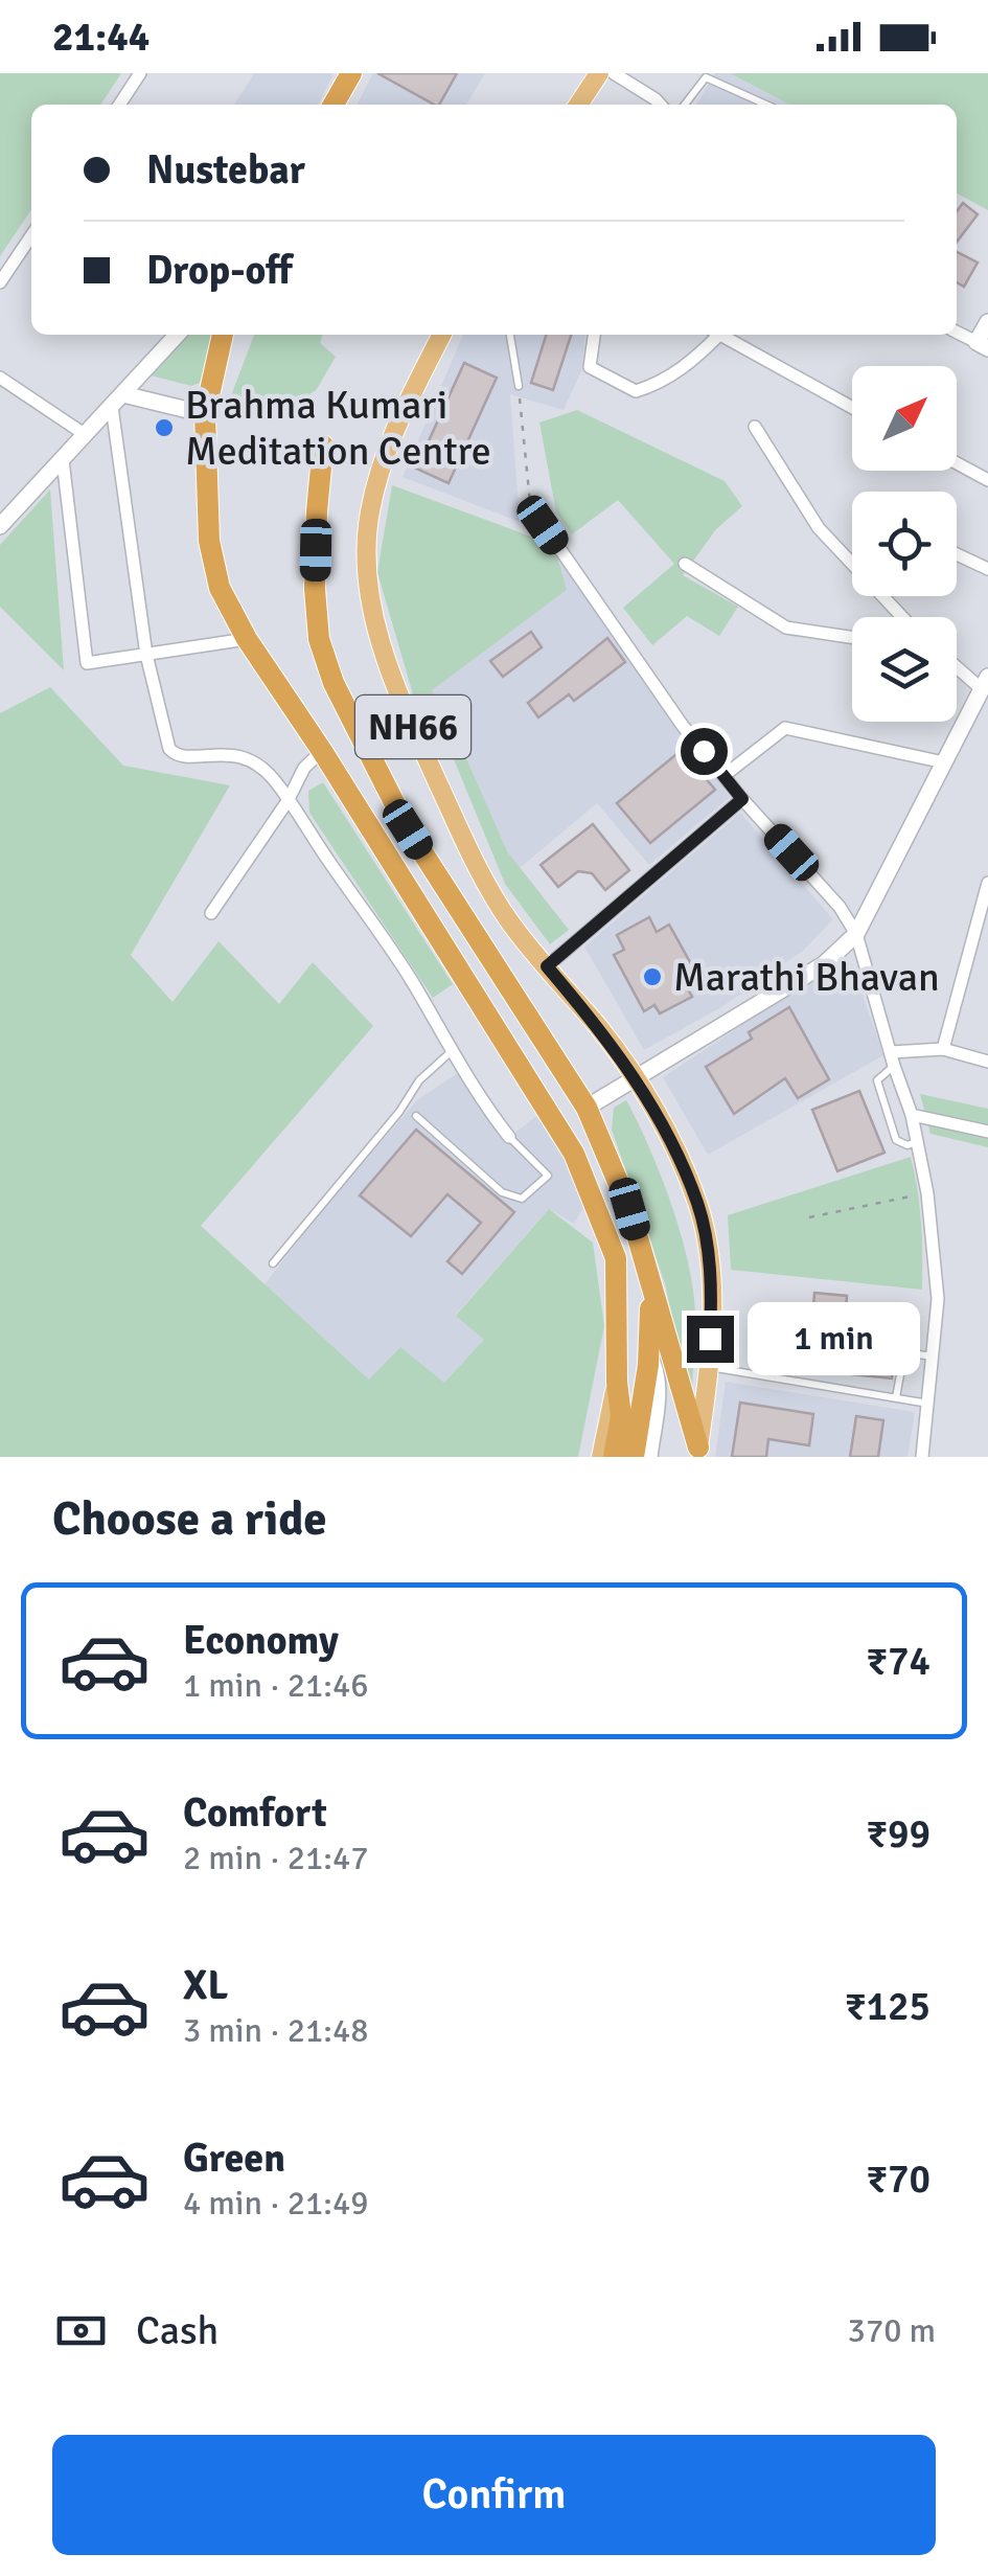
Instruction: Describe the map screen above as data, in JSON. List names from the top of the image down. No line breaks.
{"streets":{"highway":["NH66"]},"places":["Brahma Kumari Meditation Centre","Marathi Bhavan"],"north":"top right","page":{"status":"21:44","banner":["Nustebar","Drop-off"],"bubble":"1 min","heading":"Choose a ride","list":[{"name":"Economy","note":"1 min · 21:46","value":"₹74"},{"name":"Comfort","note":"2 min · 21:47","value":"₹99"},{"name":"XL","note":"3 min · 21:48","value":"₹125"},{"name":"Green","note":"4 min · 21:49","value":"₹70"}],"pay":["Cash","370 m"],"buttons":"Confirm"}}
